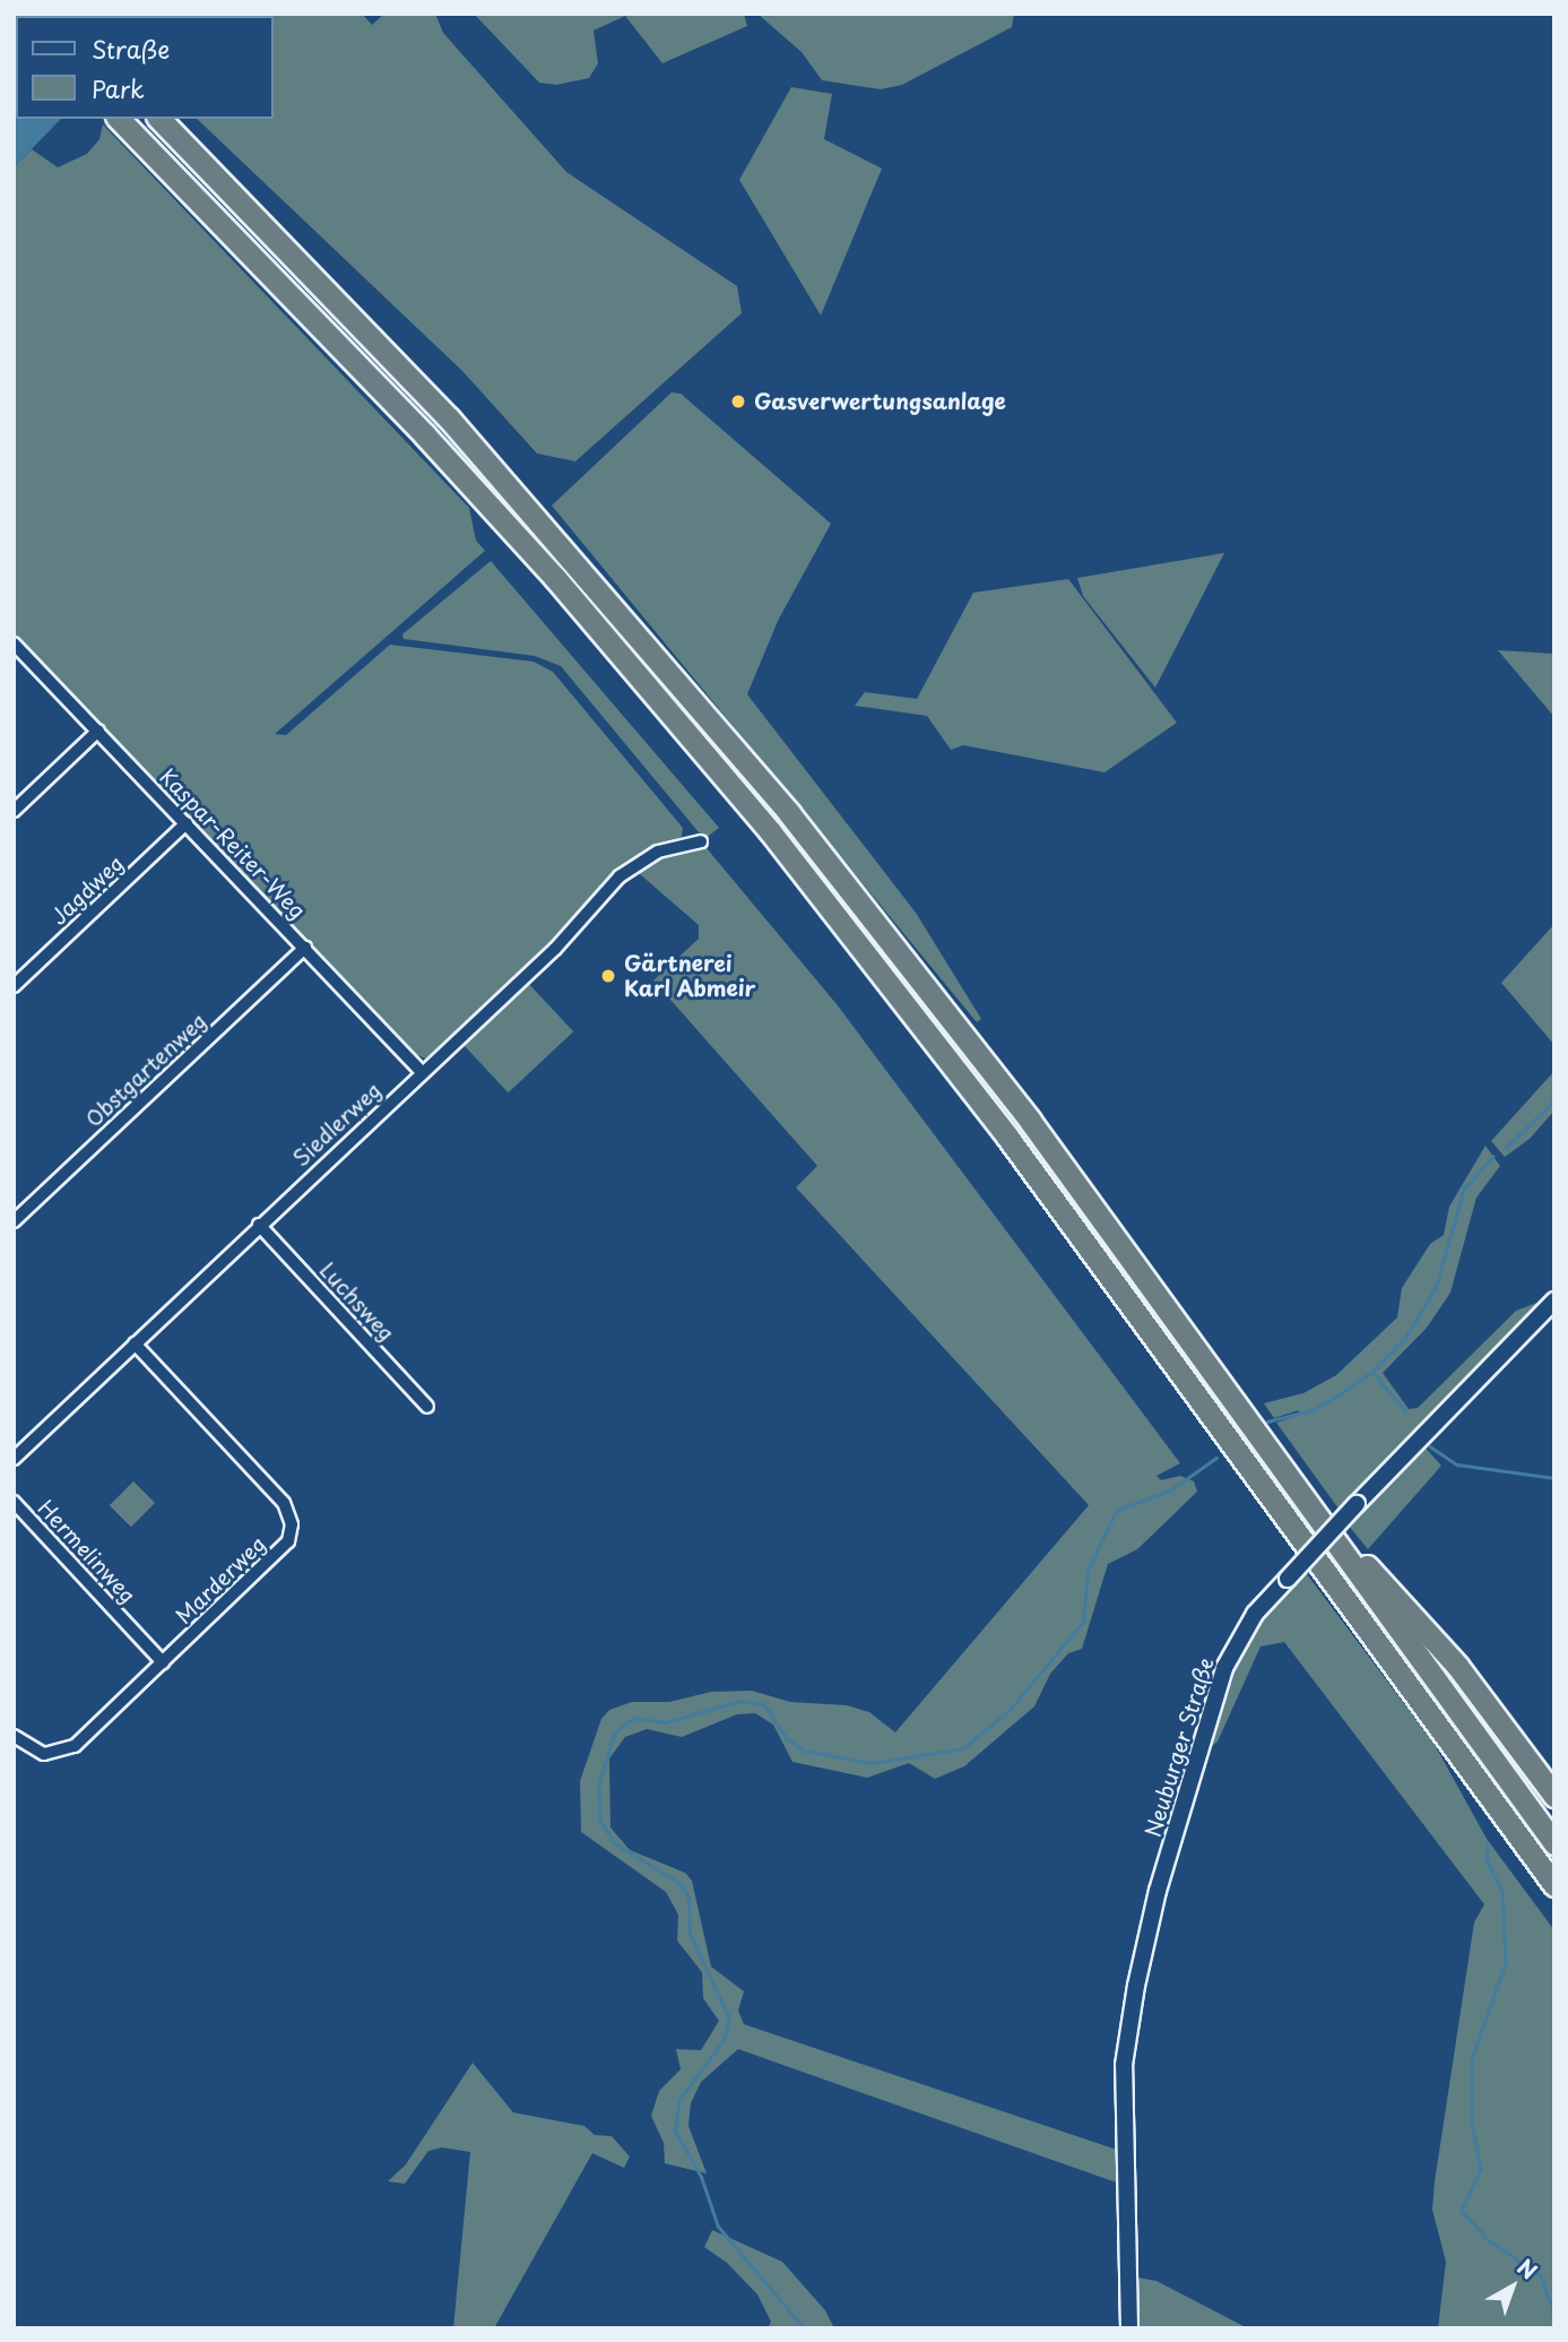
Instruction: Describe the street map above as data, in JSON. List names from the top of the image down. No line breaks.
{"streets":{"street":["Kaspar-Reiter-Weg","Jagdweg","Obstgartenweg","Siedlerweg","Luchsweg","Hermelinweg","Marderweg","Neuburger Straße"]},"crossings":[["Kaspar-Reiter-Weg","Jagdweg"],["Kaspar-Reiter-Weg","Obstgartenweg"],["Kaspar-Reiter-Weg","Siedlerweg"],["Siedlerweg","Luchsweg"],["Siedlerweg","Marderweg"],["Hermelinweg","Marderweg"]],"places":["Gasverwertungsanlage","Gärtnerei Karl Abmeir"],"legend":["Straße","Park"],"north":"top right"}
